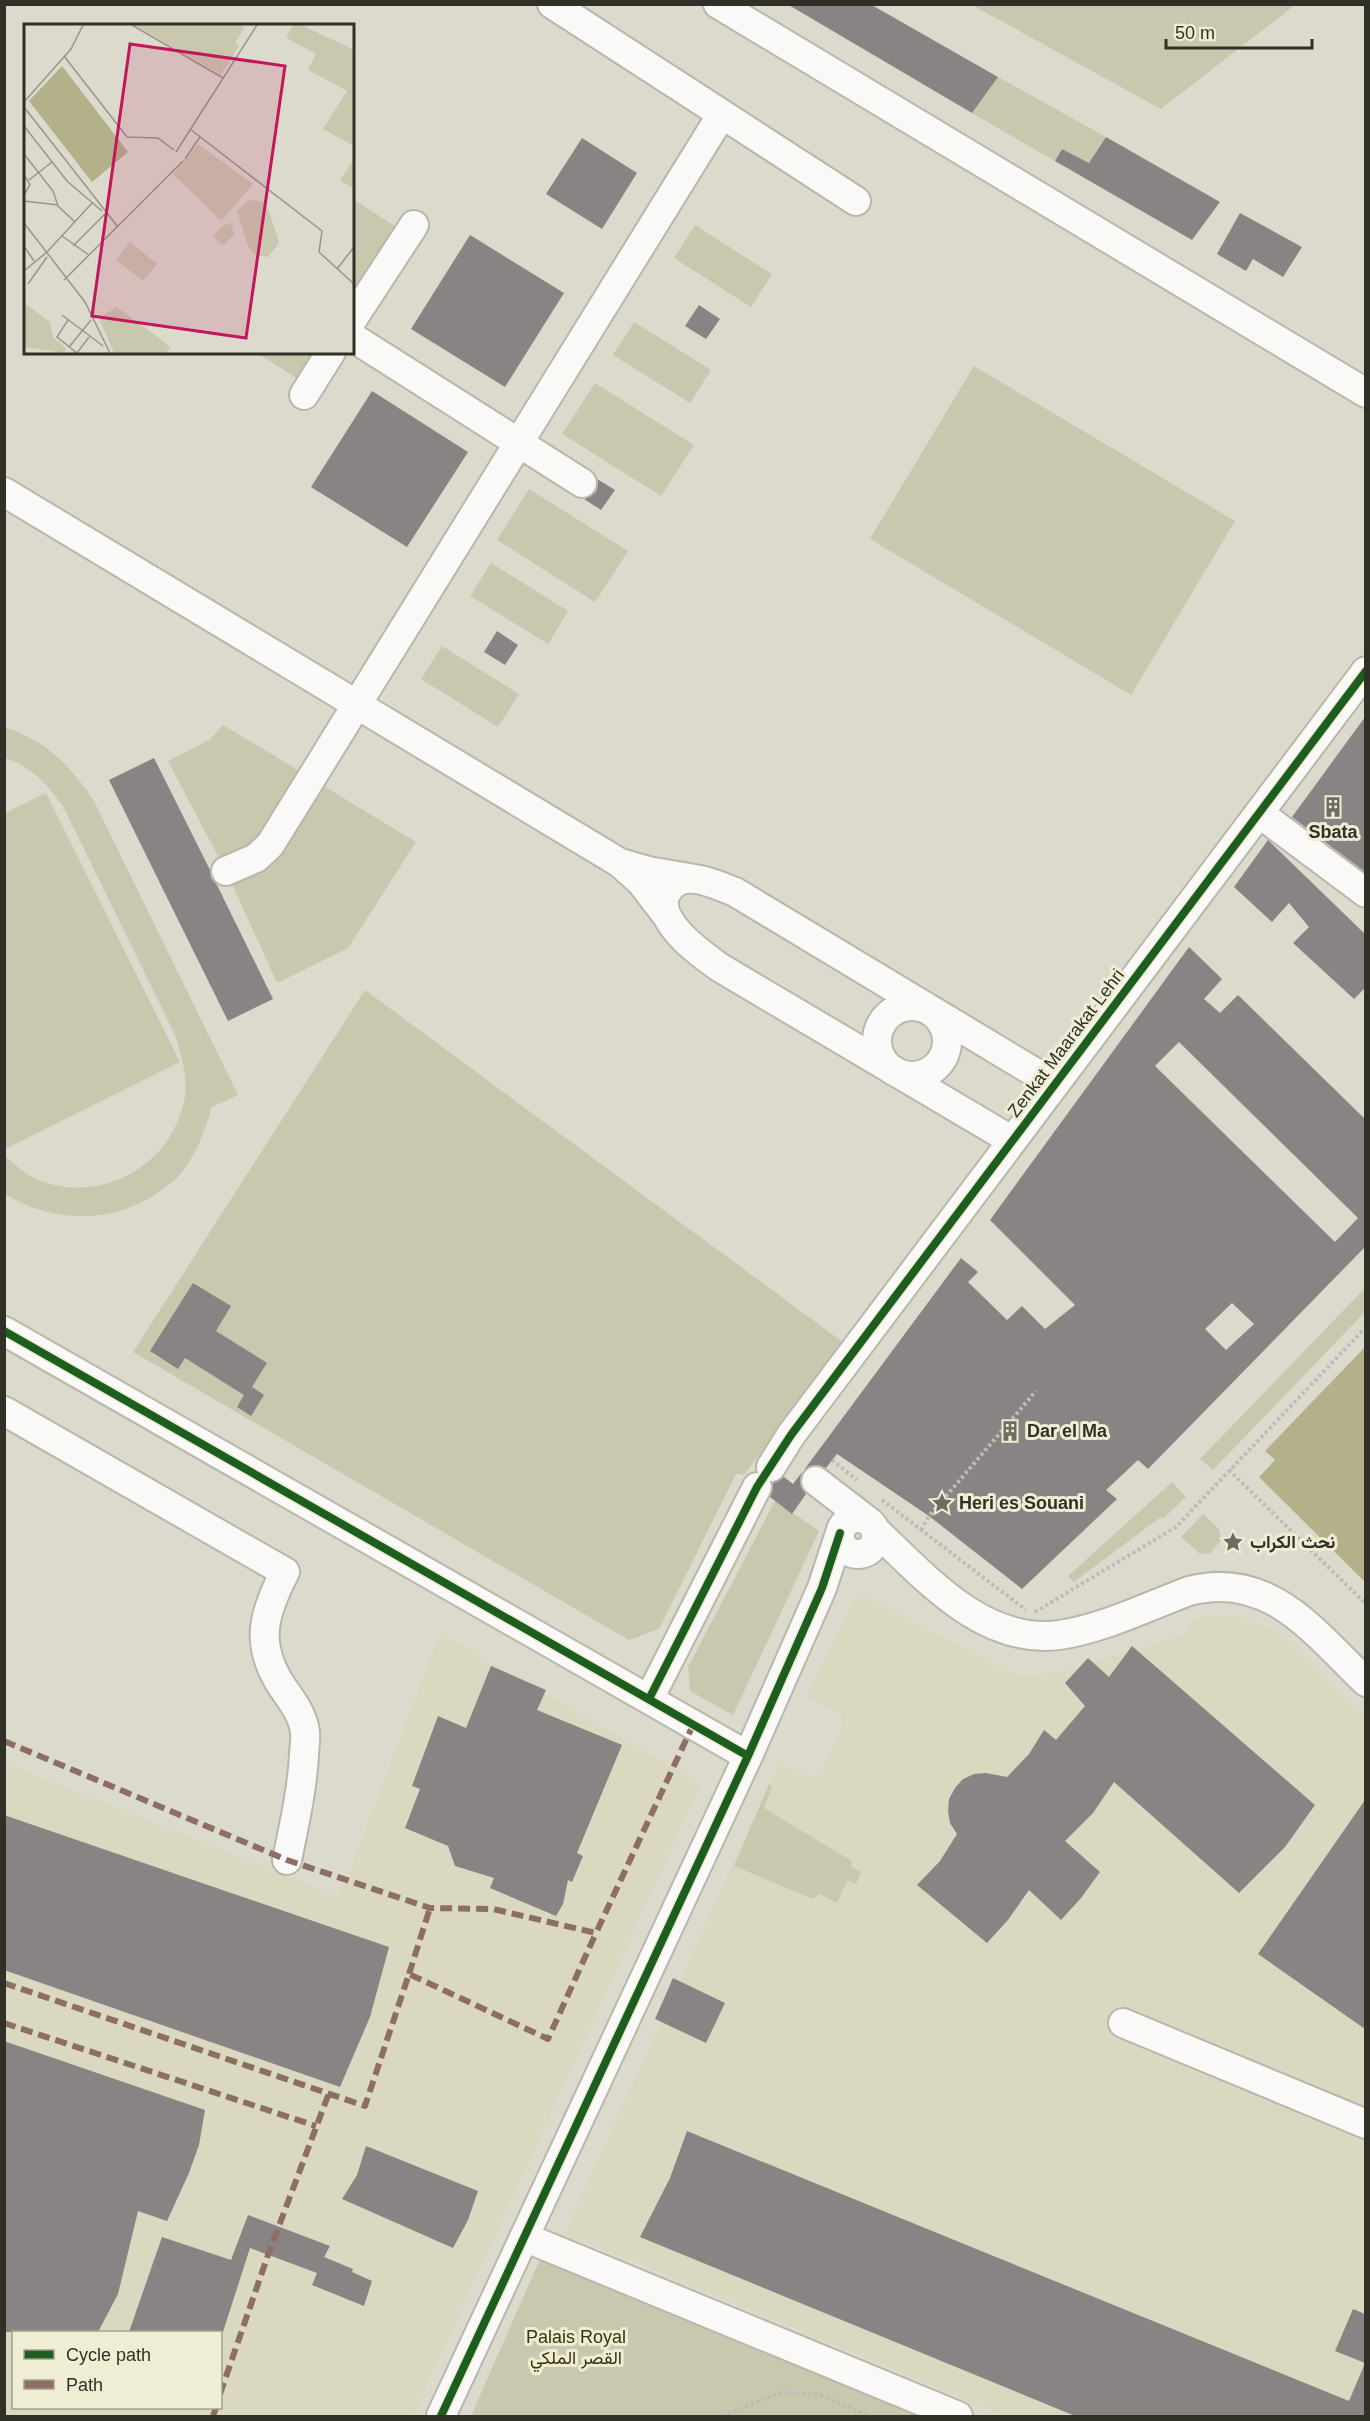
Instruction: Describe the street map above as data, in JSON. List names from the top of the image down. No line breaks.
{"streets":{"street":["Zenkat Maarakat Lehri"]},"parks":["Palais Royal القصر الملكي"],"places":{"building":["Sbata","Dar el Ma"],"place":["Heri es Souani","نحث الكراب"]},"legend":["Cycle path","Path"],"scale_bar":"50 m"}
